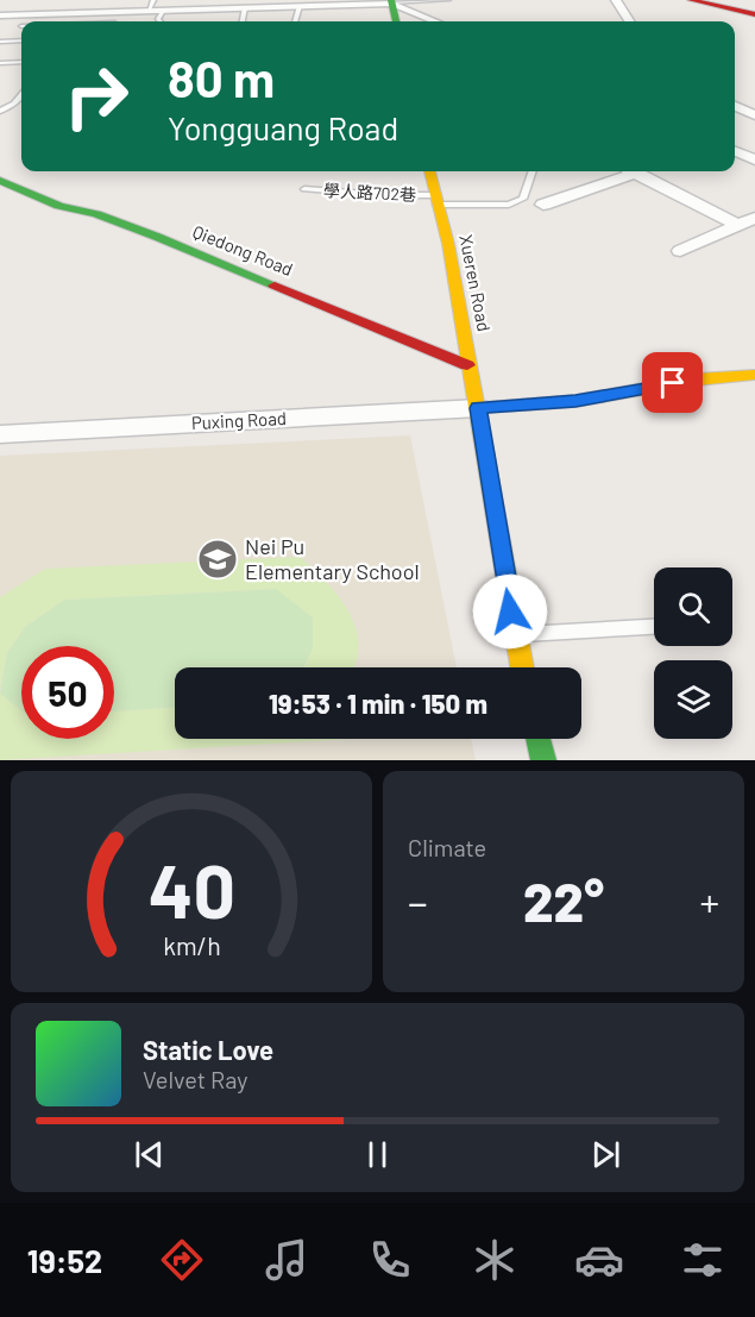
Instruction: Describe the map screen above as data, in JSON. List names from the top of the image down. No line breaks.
{"streets":{"main road":["Qiedong Road","Xueren Road"],"street":["Puxing Road"],"lane":["學人路702巷"]},"crossings":[["學人路702巷","Xueren Road"],["Qiedong Road","Xueren Road"],["Xueren Road","Puxing Road"]],"places":{"school or university":["Nei Pu Elementary School"]},"page":{"turn":["80 m","Yongguang Road"],"limit":"50","trip":"19:53 · 1 min · 150 m","tile":"Climate","heat":["−","22°","+"],"song":["Static Love","Velvet Ray"],"tabs":"19:52","gauge":["40","km/h"]}}
